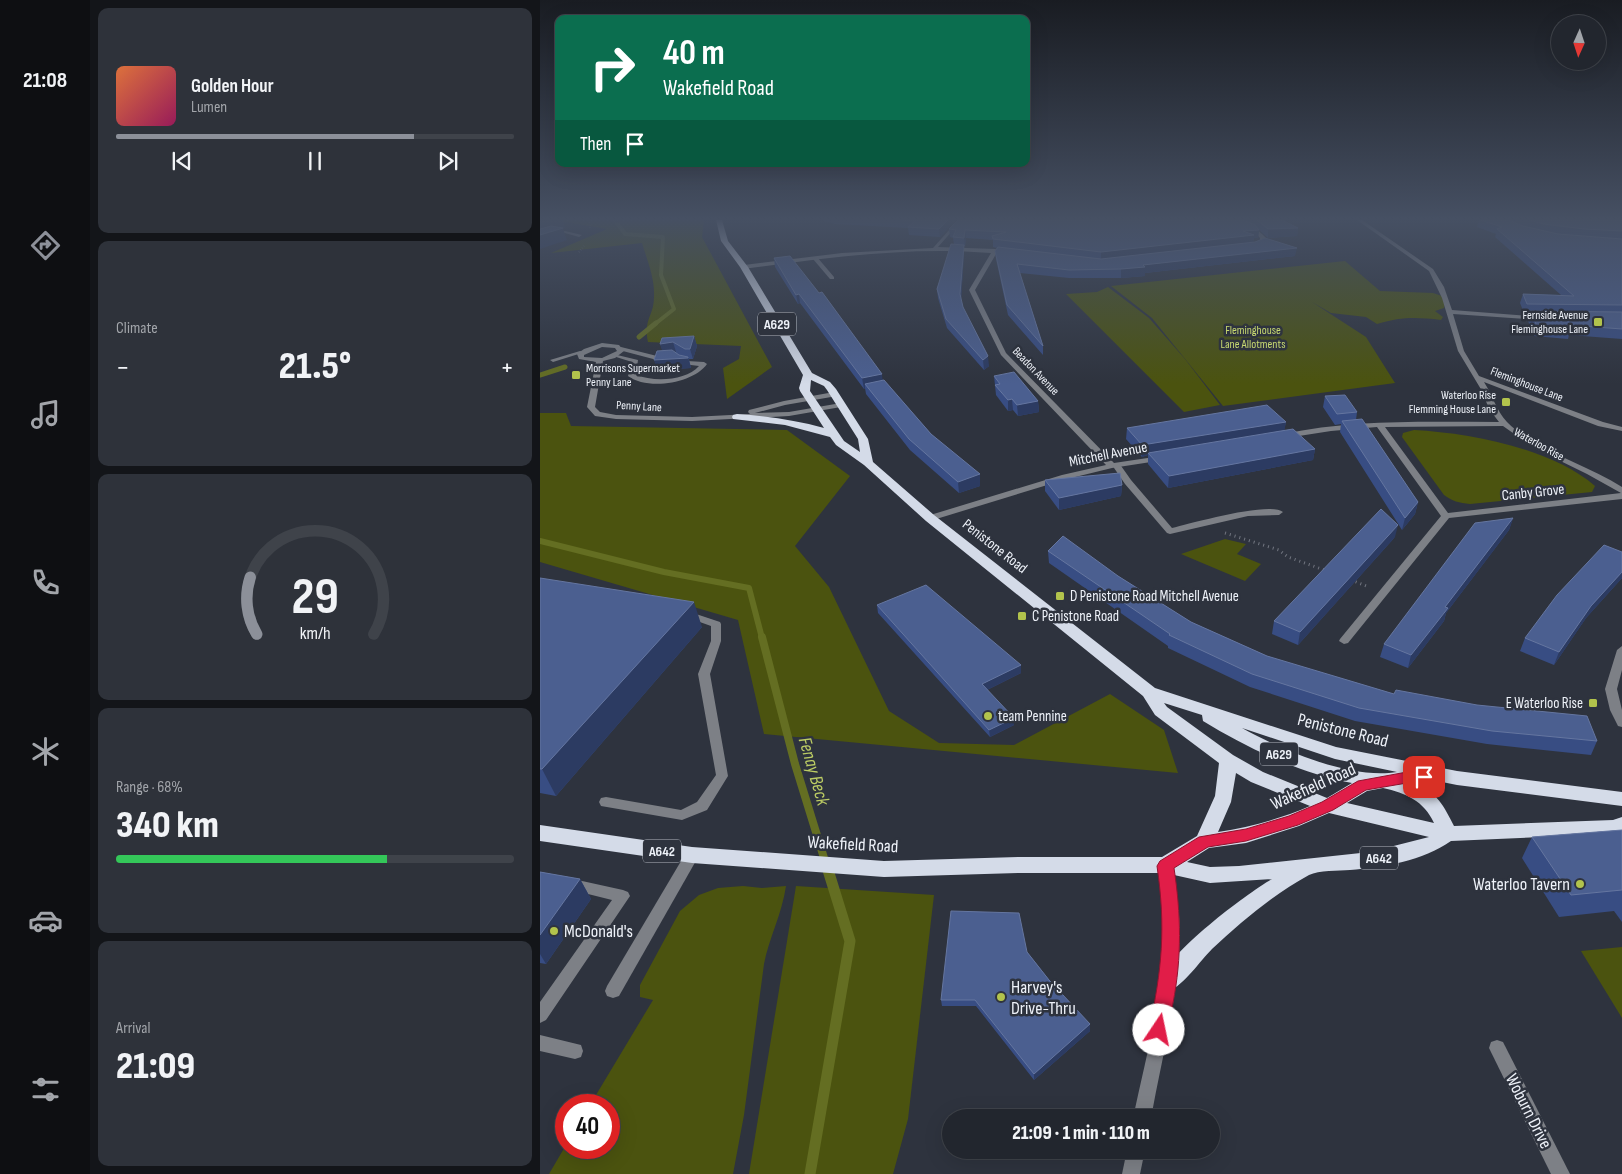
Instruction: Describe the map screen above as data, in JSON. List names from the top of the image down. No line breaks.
{"streets":{"highway":["A629","Penistone Road","Wakefield Road","A642"],"street":["Beadon Avenue","Fleminghouse Lane","Penny Lane","Waterloo Rise","Mitchell Avenue","Canby Grove","Woburn Drive"]},"crossings":[["A629","Penistone Road"],["A629","Wakefield Road"],["Beadon Avenue","Mitchell Avenue"],["Fleminghouse Lane","Waterloo Rise"],["Penny Lane","Penistone Road"],["Mitchell Avenue","Penistone Road"],["Penistone Road","Wakefield Road"]],"water":["Fenay Beck"],"parks":["Fleminghouse Lane Allotments"],"places":{"transit":["Fernside Avenue Fleminghouse Lane","Morrisons Supermarket Penny Lane","Waterloo Rise Flemming House Lane","D Penistone Road Mitchell Avenue","C Penistone Road","E Waterloo Rise"],"other":["team Pennine","Waterloo Tavern","McDonald's","Harvey's Drive-Thru"]},"north":"bottom","page":{"tabs":"21:08","turn":["40 m","Wakefield Road"],"song":["Golden Hour","Lumen"],"then":"Then","tile":["Climate",["Range · 68%","340 km"],["Arrival","21:09"]],"heat":["−","21.5°","+"],"limit":"40","trip":"21:09 · 1 min · 110 m","gauge":["29","km/h"]}}
